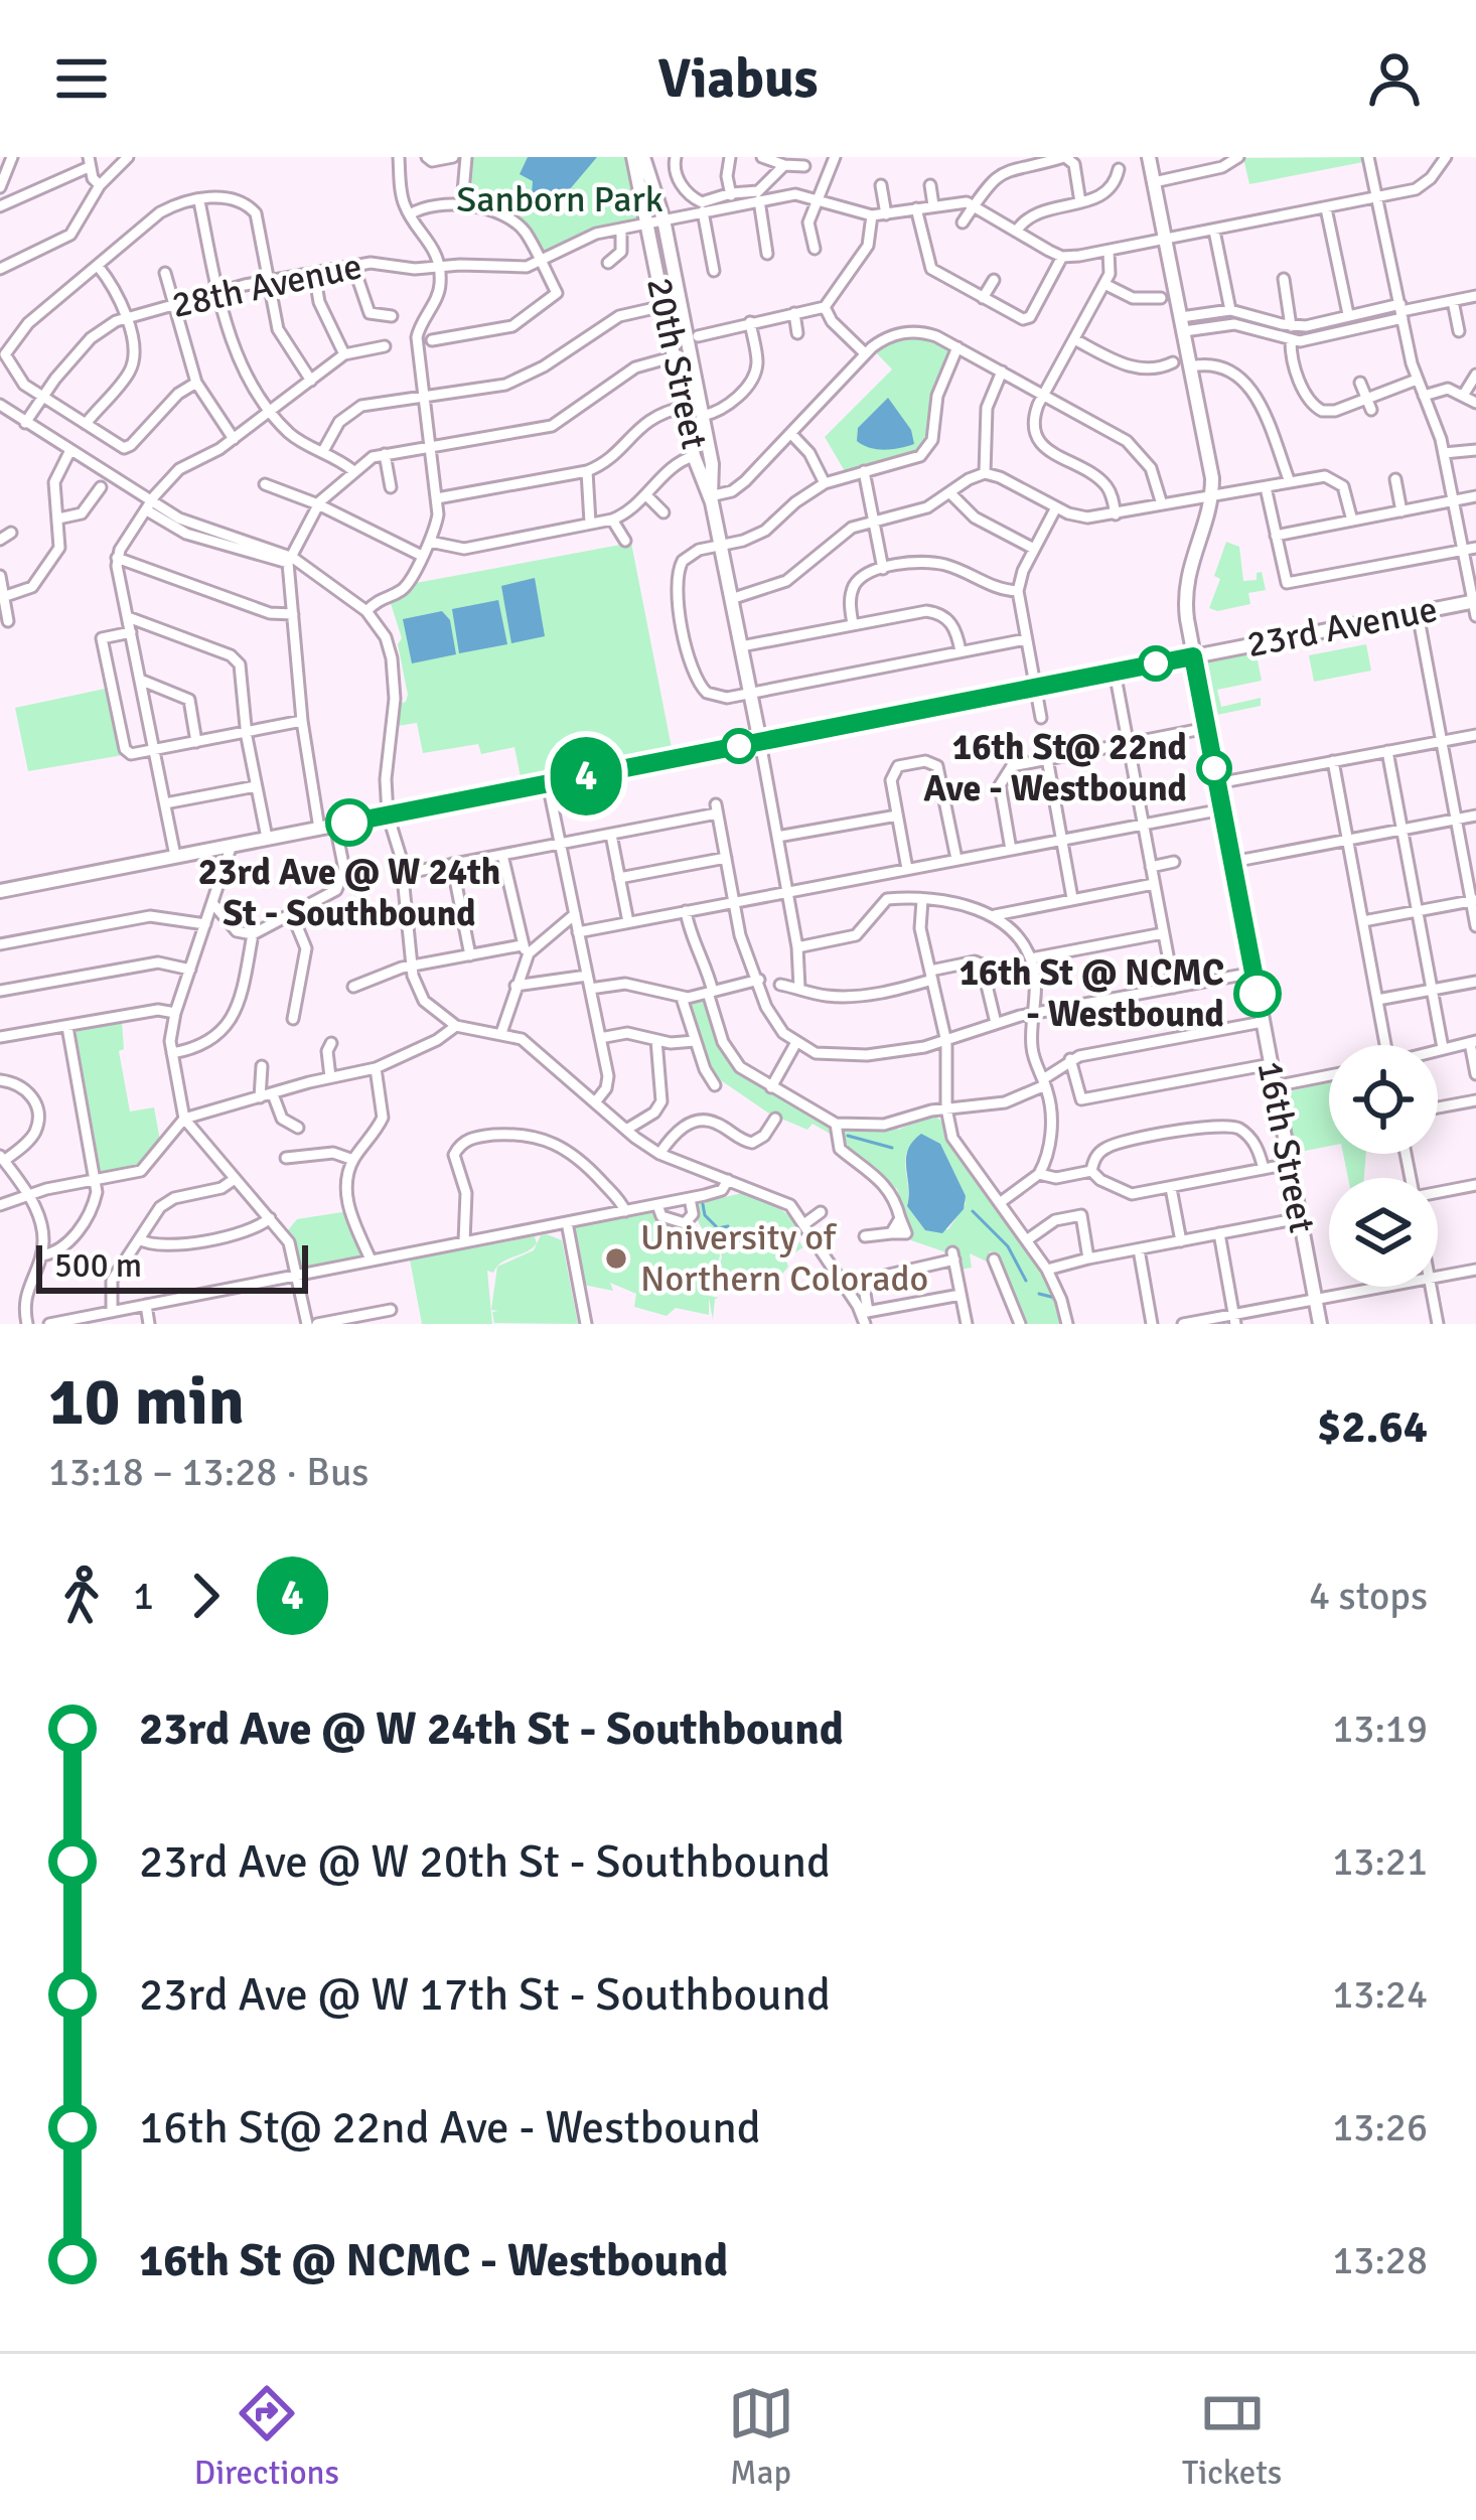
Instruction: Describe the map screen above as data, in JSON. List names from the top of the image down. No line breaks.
{"streets":{"main road":["20th Street","23rd Avenue","16th Street"],"street":["28th Avenue"]},"crossings":[["28th Avenue","20th Street"],["20th Street","23rd Avenue"],["23rd Avenue","16th Street"]],"parks":["Sanborn Park"],"places":["16th St@ 22nd Ave - Westbound","23rd Ave @ W 24th St - Southbound","16th St @ NCMC - Westbound","University of Northern Colorado"],"lines":["bus line 4"],"scale_bar":"500 m","page":{"header":"Viabus","on_map":"4","scale":"500 m","heading":["10 min","13:18 – 13:28 · Bus","$2.64"],"legs":["1","4","4 stops"],"list":[{"name":"23rd Ave @ W 24th St - Southbound","value":"13:19"},{"name":"23rd Ave @ W 20th St - Southbound","value":"13:21"},{"name":"23rd Ave @ W 17th St - Southbound","value":"13:24"},{"name":"16th St@ 22nd Ave - Westbound","value":"13:26"},{"name":"16th St @ NCMC - Westbound","value":"13:28"}],"tabs":["Directions","Map","Tickets"]}}
